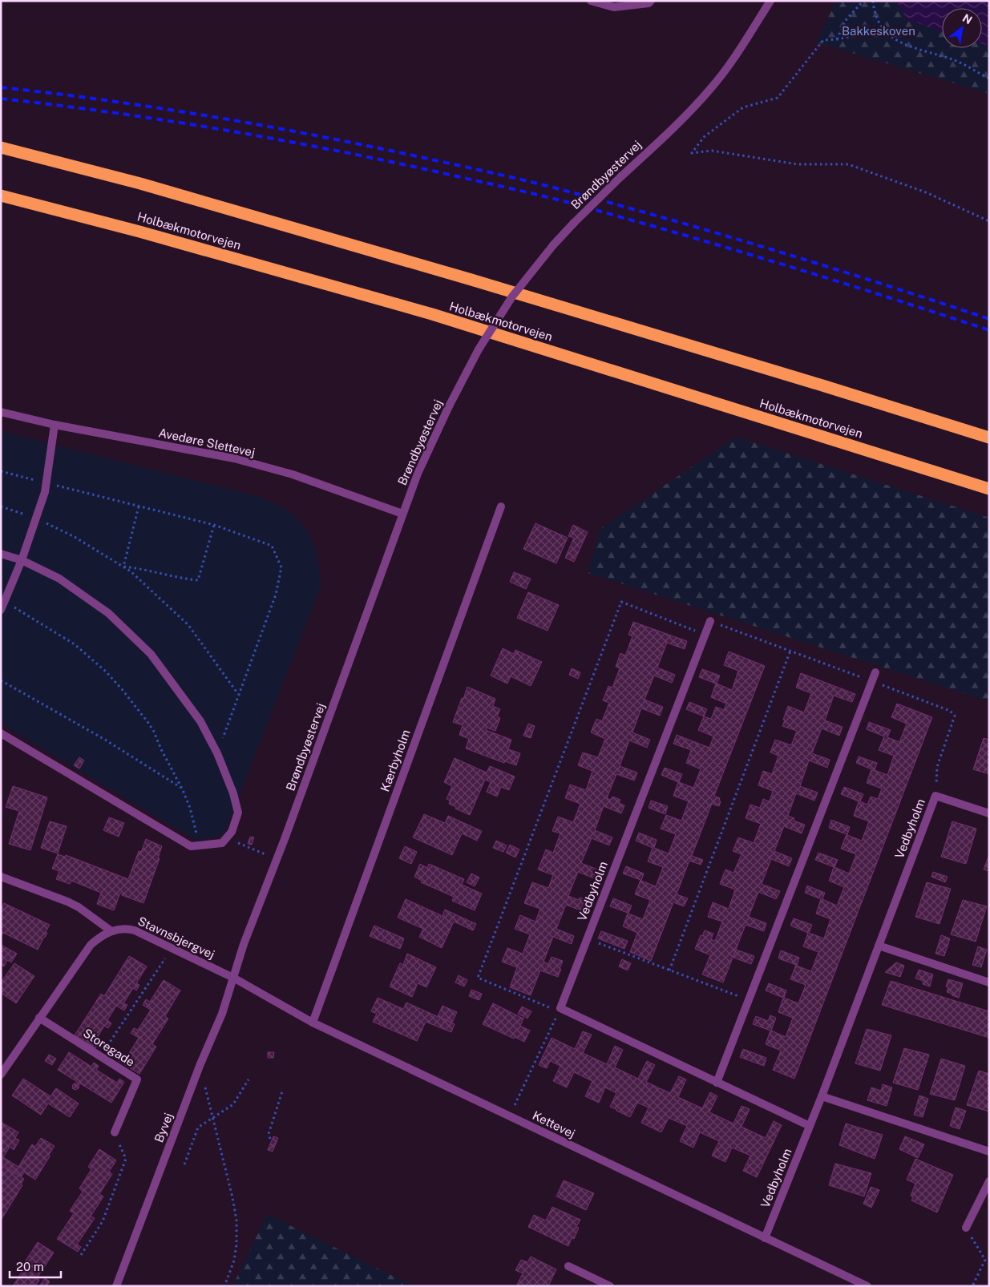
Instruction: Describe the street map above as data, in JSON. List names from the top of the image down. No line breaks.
{"streets":{"highway":["Holbækmotorvejen"],"street":["Brøndbyøstervej","Avedøre Slettevej","Kærbyholm","Vedbyholm","Stavnsbjergvej","Storegade","Kettevej","Byvej"]},"crossings":[["Brøndbyøstervej","Avedøre Slettevej"],["Brøndbyøstervej","Stavnsbjergvej"],["Brøndbyøstervej","Kettevej"],["Brøndbyøstervej","Byvej"],["Kærbyholm","Kettevej"],["Vedbyholm","Kettevej"],["Stavnsbjergvej","Kettevej"],["Stavnsbjergvej","Byvej"],["Kettevej","Byvej"]],"parks":["Bakkeskoven"],"scale_bar":"20 m","north":"top right"}
